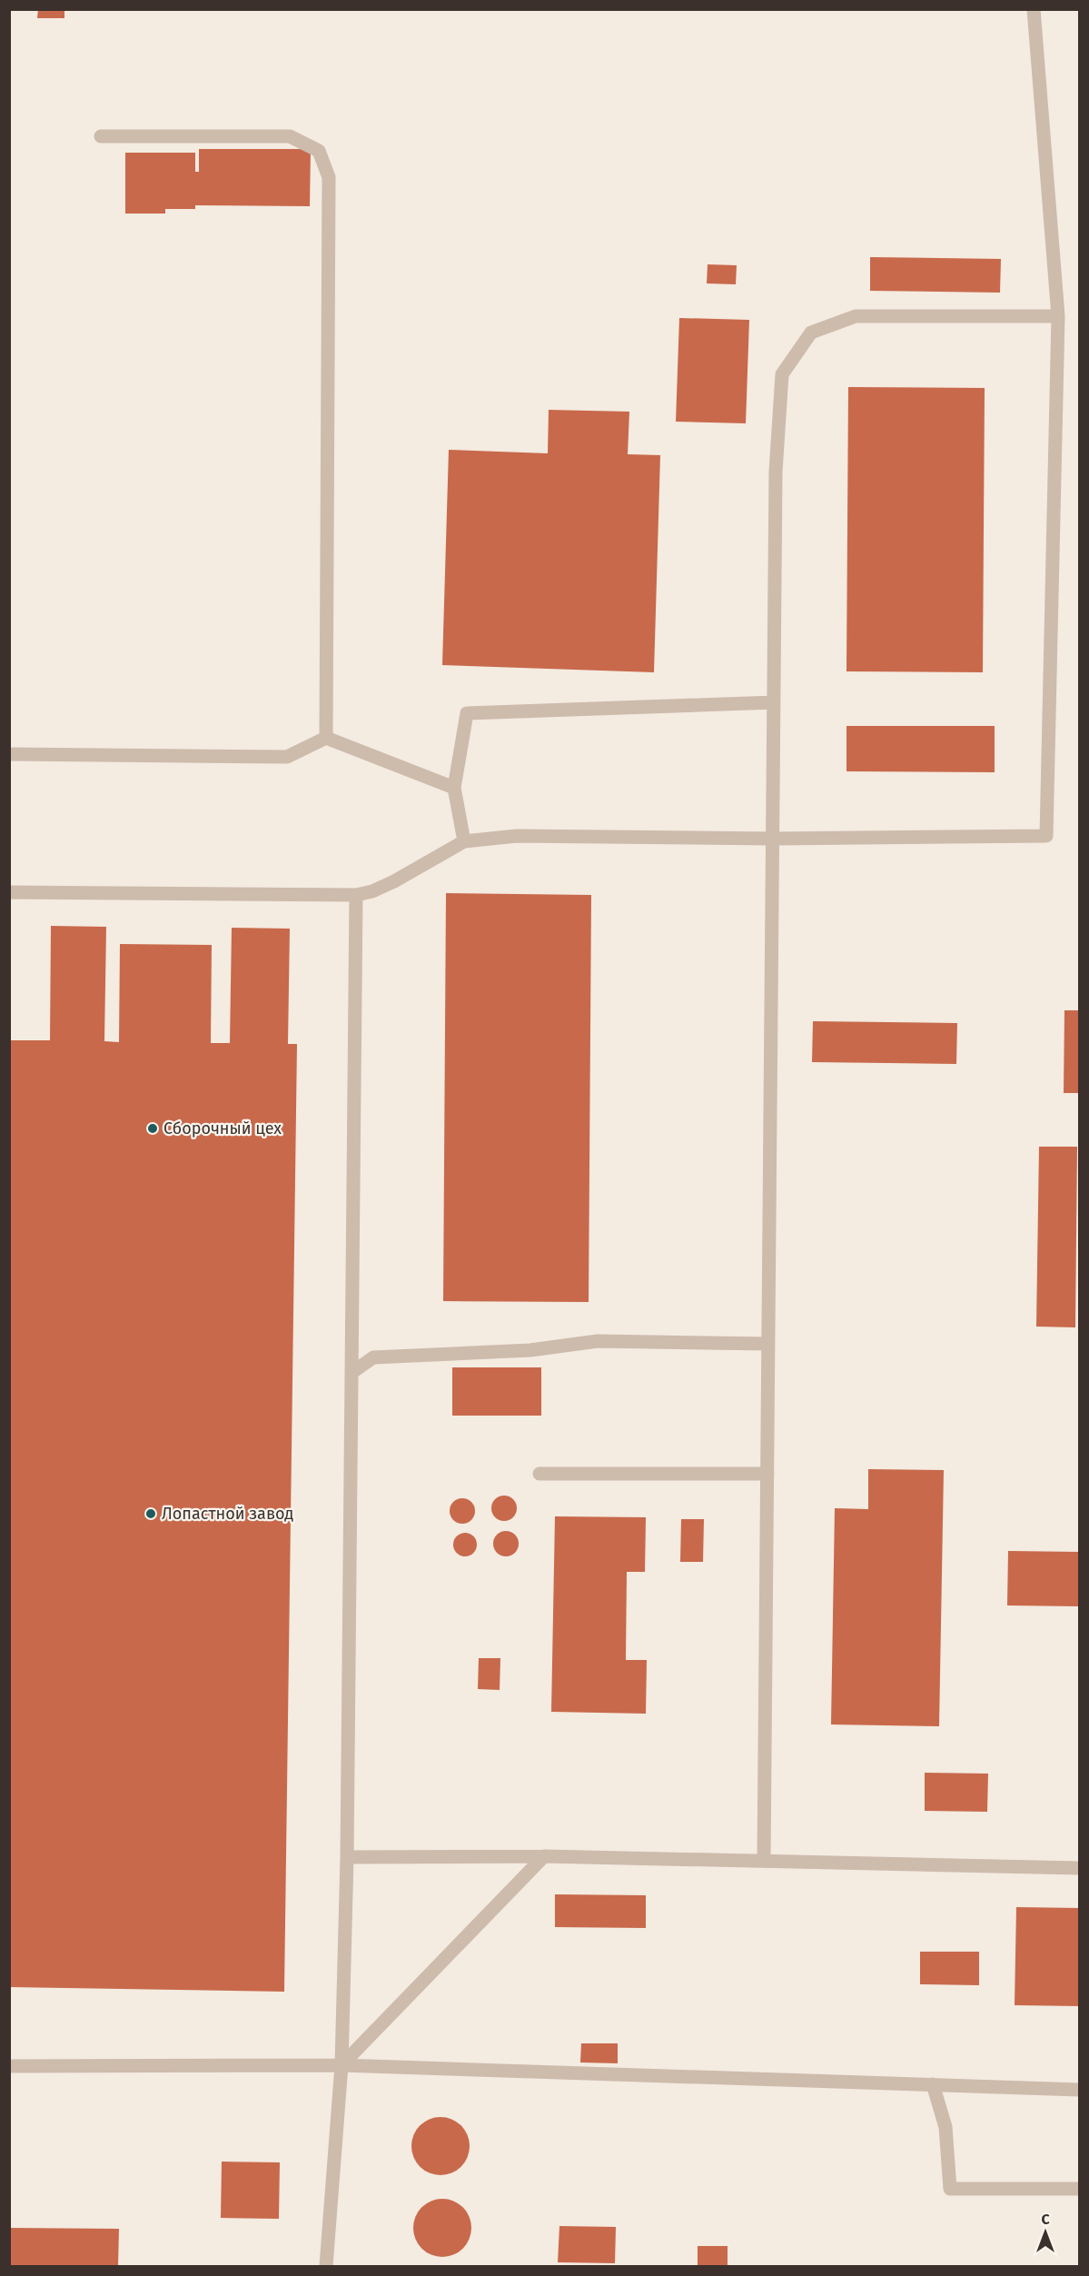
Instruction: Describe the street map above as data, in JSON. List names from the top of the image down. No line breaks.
{"places":["Сборочный цех","Лопастной завод"],"north":"top"}
